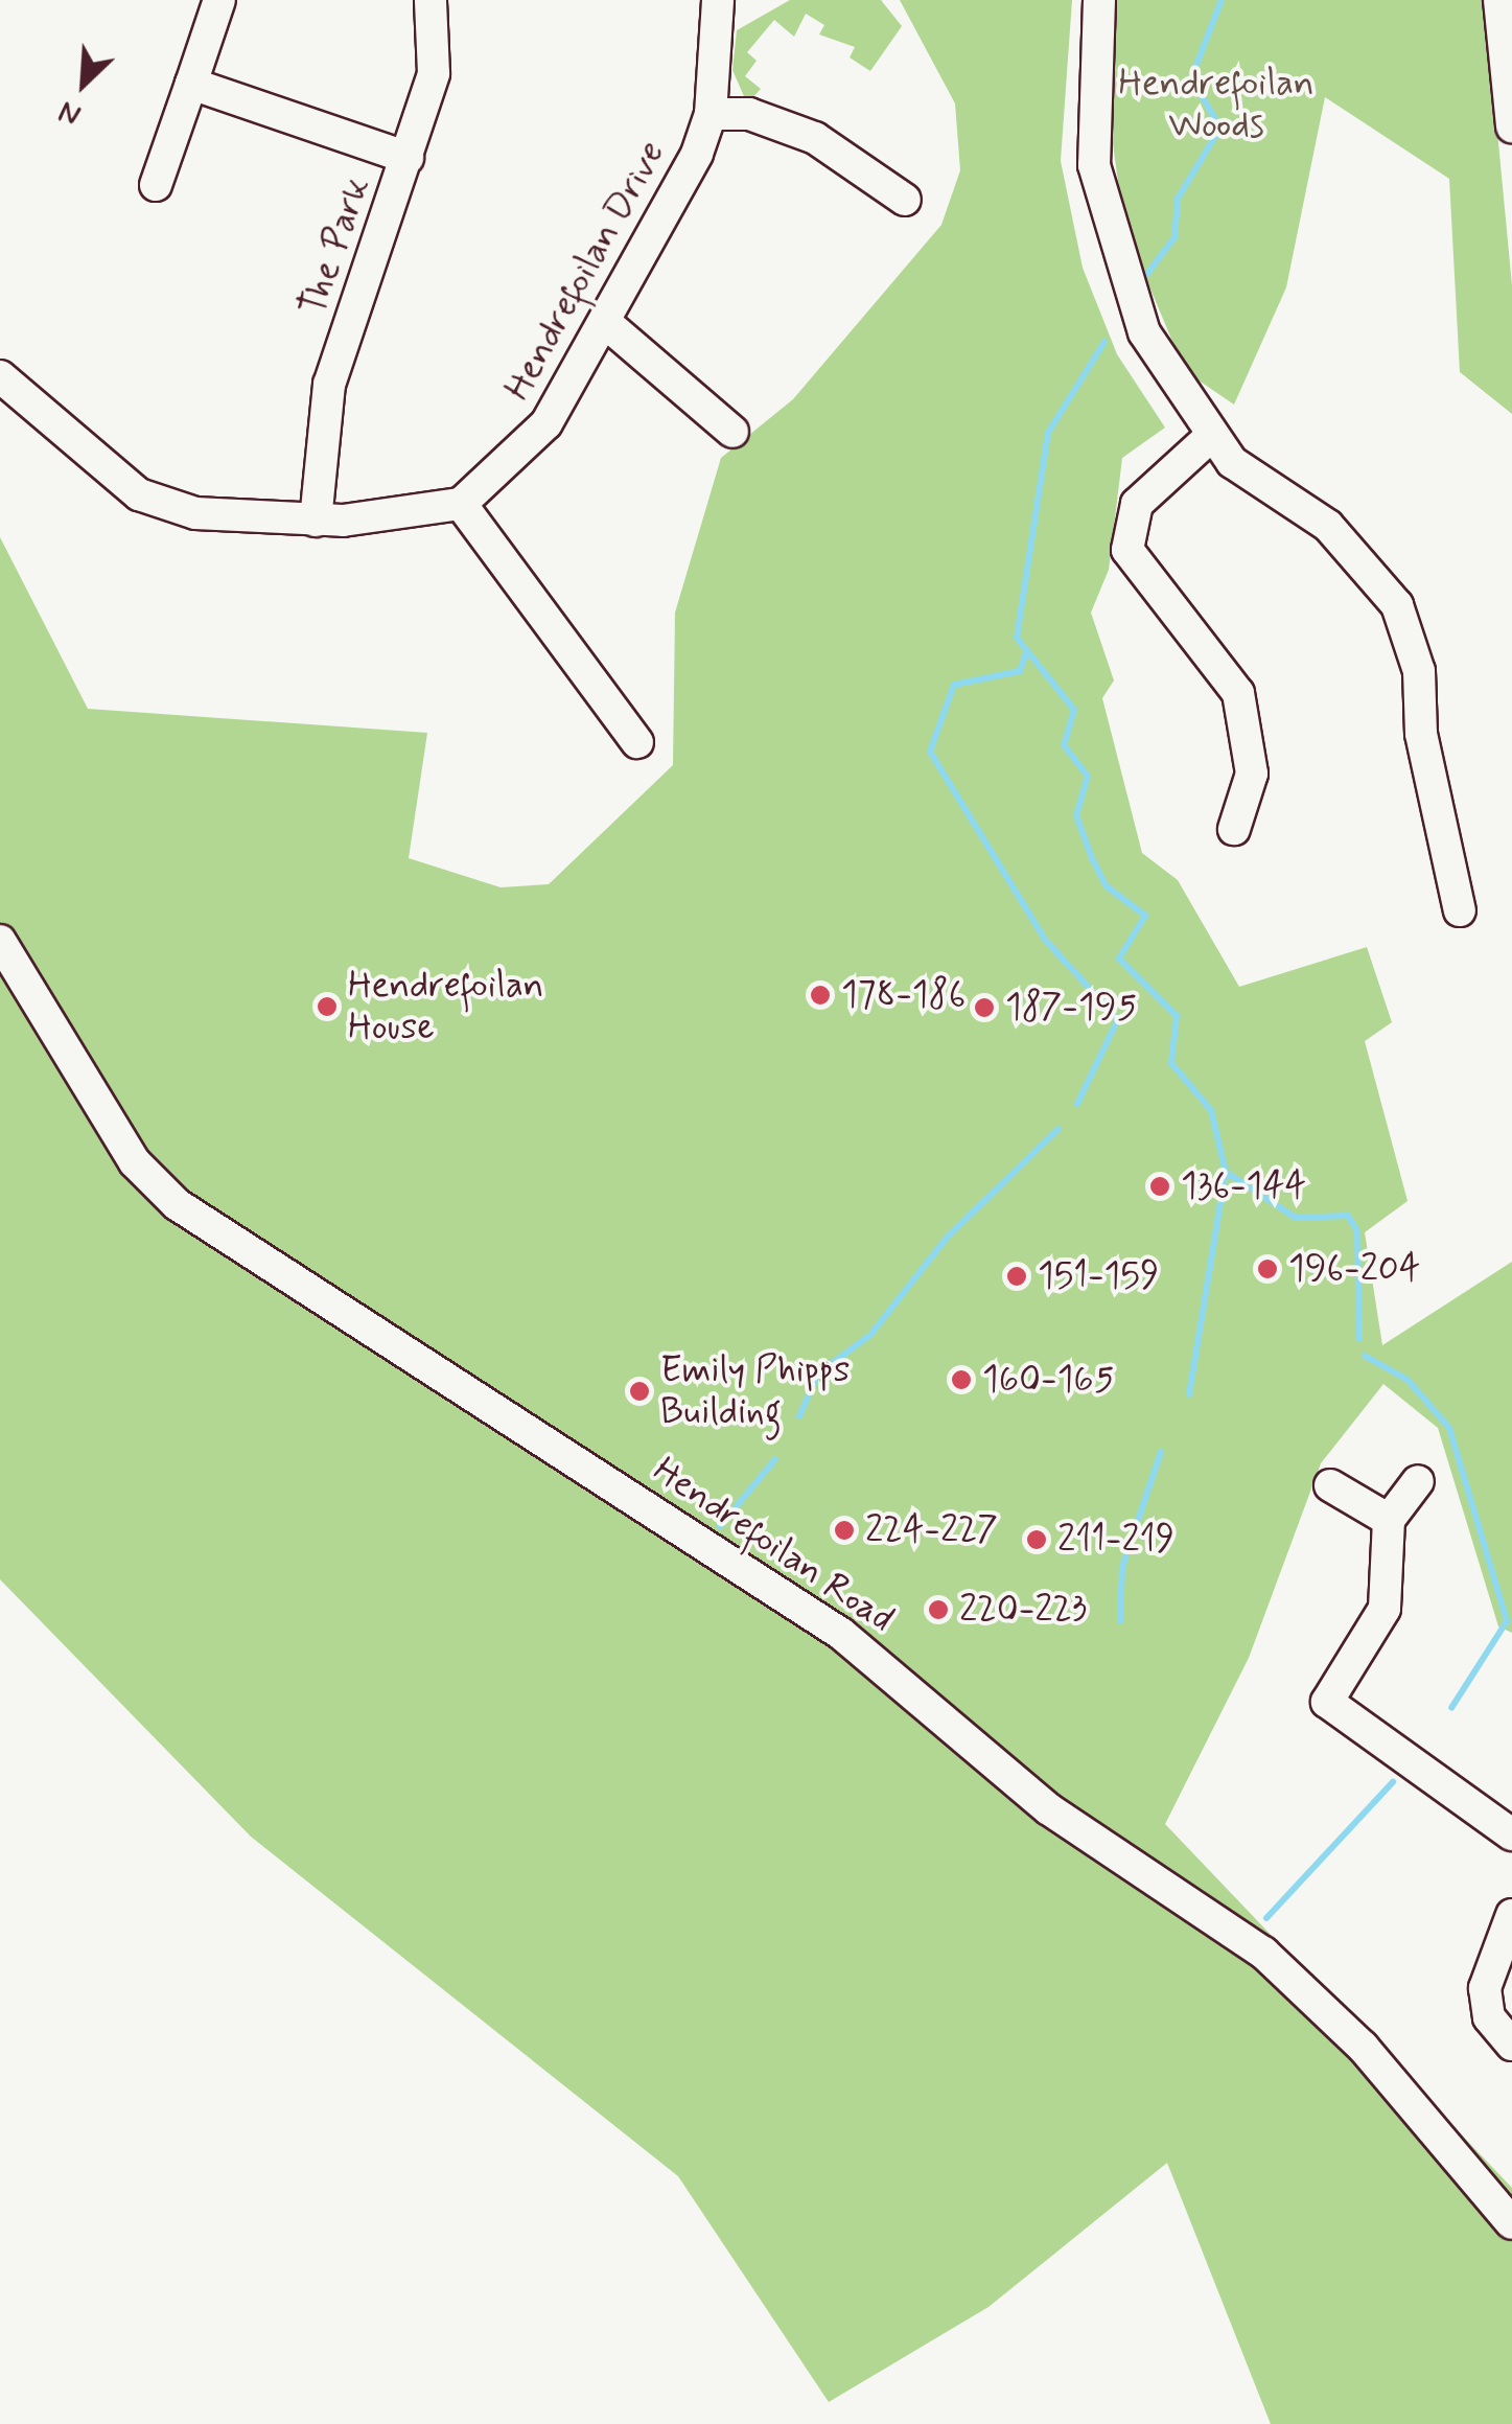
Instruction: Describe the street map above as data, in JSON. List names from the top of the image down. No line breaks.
{"streets":{"street":["The Park","Hendrefoilan Drive","Hendrefoilan Road"]},"parks":["Hendrefoilan Woods"],"places":["178-186","Hendrefoilan House","187-195","136-144","196-204","151-159","160-165","Emily Phipps Building","224-227","211-219","220-223"],"north":"bottom left"}
